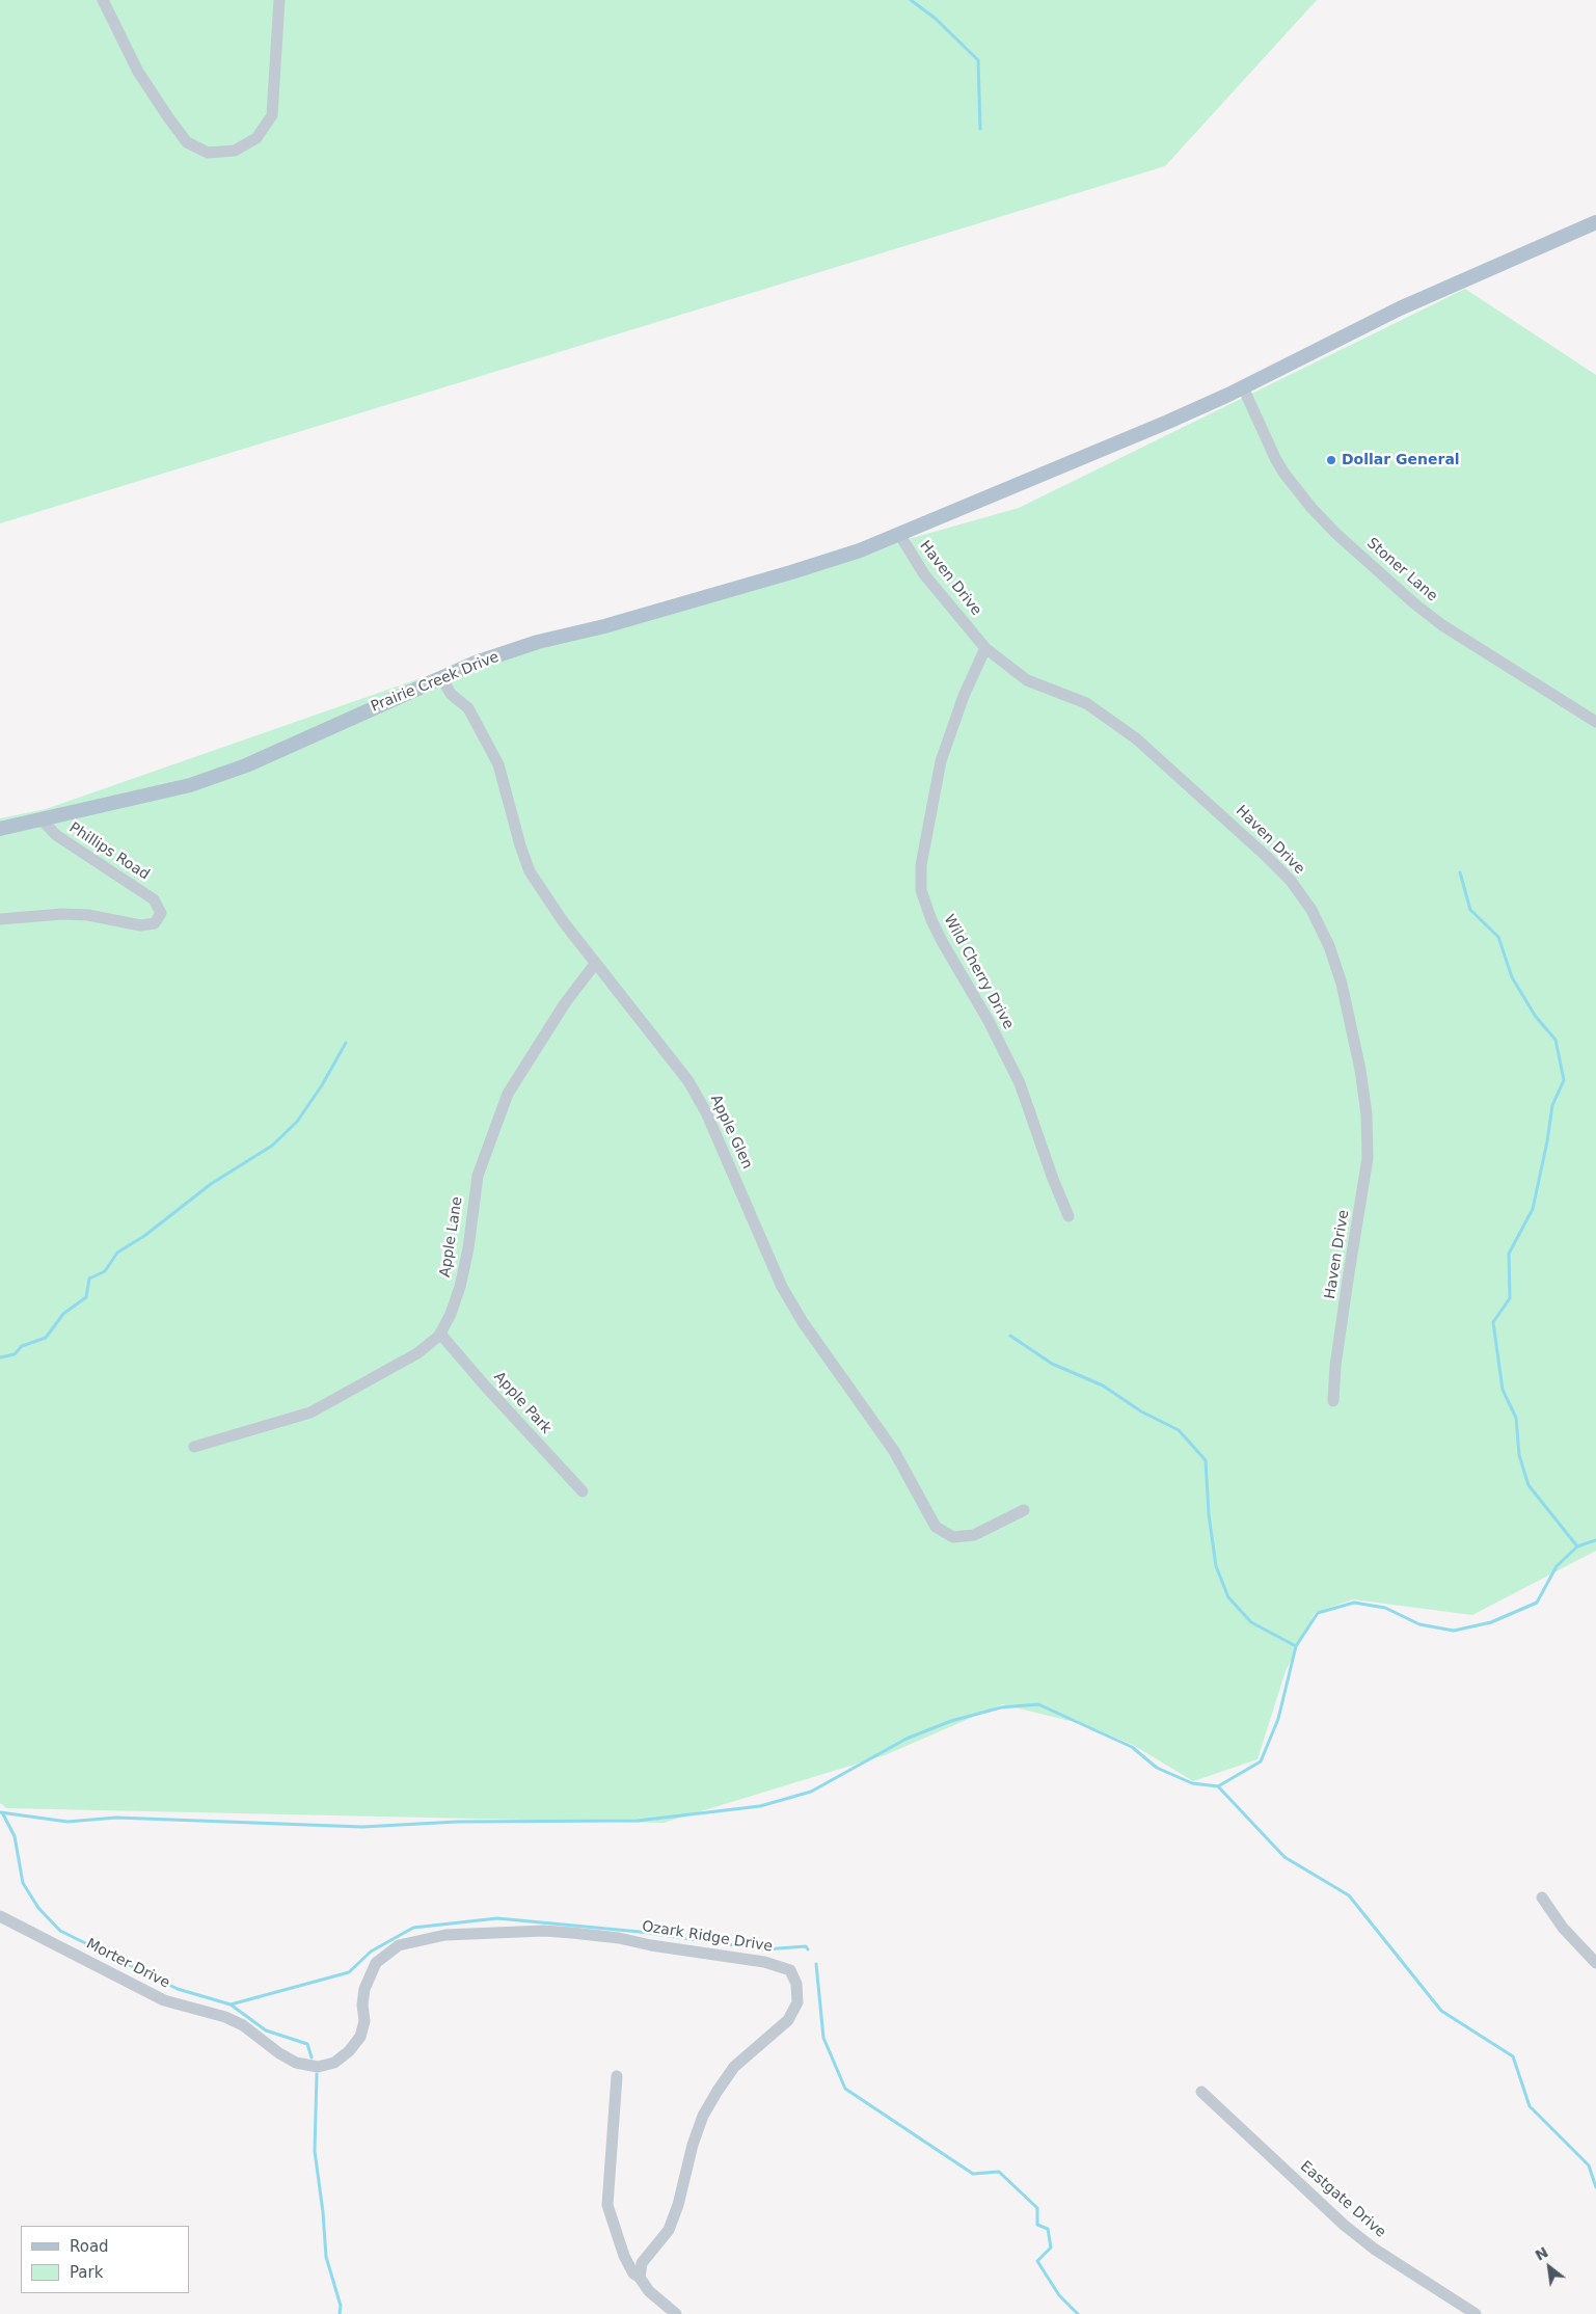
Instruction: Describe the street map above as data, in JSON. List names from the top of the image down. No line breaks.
{"streets":{"main road":["Prairie Creek Drive"],"street":["Stoner Lane","Haven Drive","Phillips Road","Wild Cherry Drive","Apple Glen","Apple Lane","Apple Park","Ozark Ridge Drive","Morter Drive","Eastgate Drive"]},"crossings":[["Stoner Lane","Prairie Creek Drive"],["Haven Drive","Prairie Creek Drive"],["Haven Drive","Wild Cherry Drive"],["Prairie Creek Drive","Phillips Road"],["Prairie Creek Drive","Apple Glen"],["Apple Glen","Apple Lane"],["Apple Lane","Apple Park"],["Ozark Ridge Drive","Morter Drive"]],"places":["Dollar General"],"legend":["Road","Park"],"north":"top left"}
